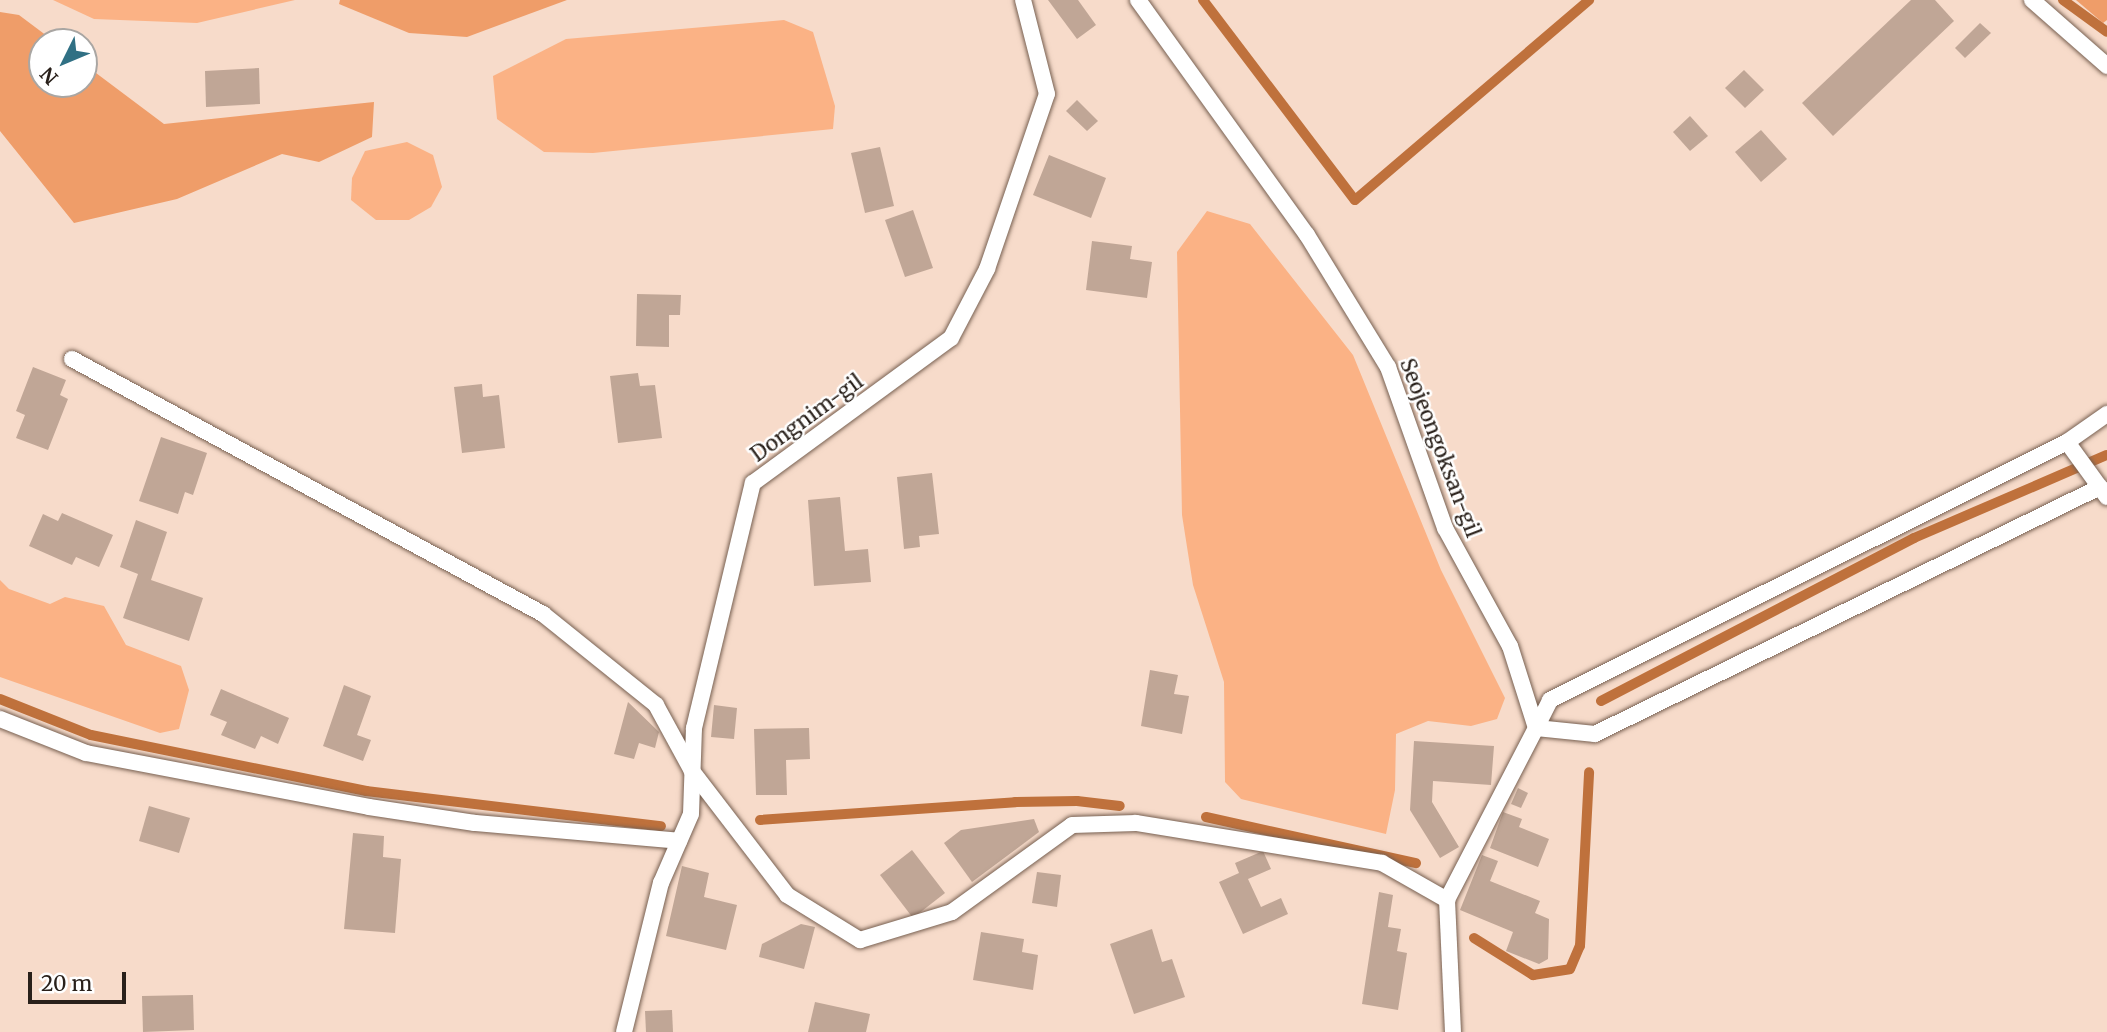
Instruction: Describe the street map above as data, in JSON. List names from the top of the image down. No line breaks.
{"streets":{"lane":["Dongnim-gil","Seojeongoksan-gil"]},"scale_bar":"20 m","north":"bottom left"}
